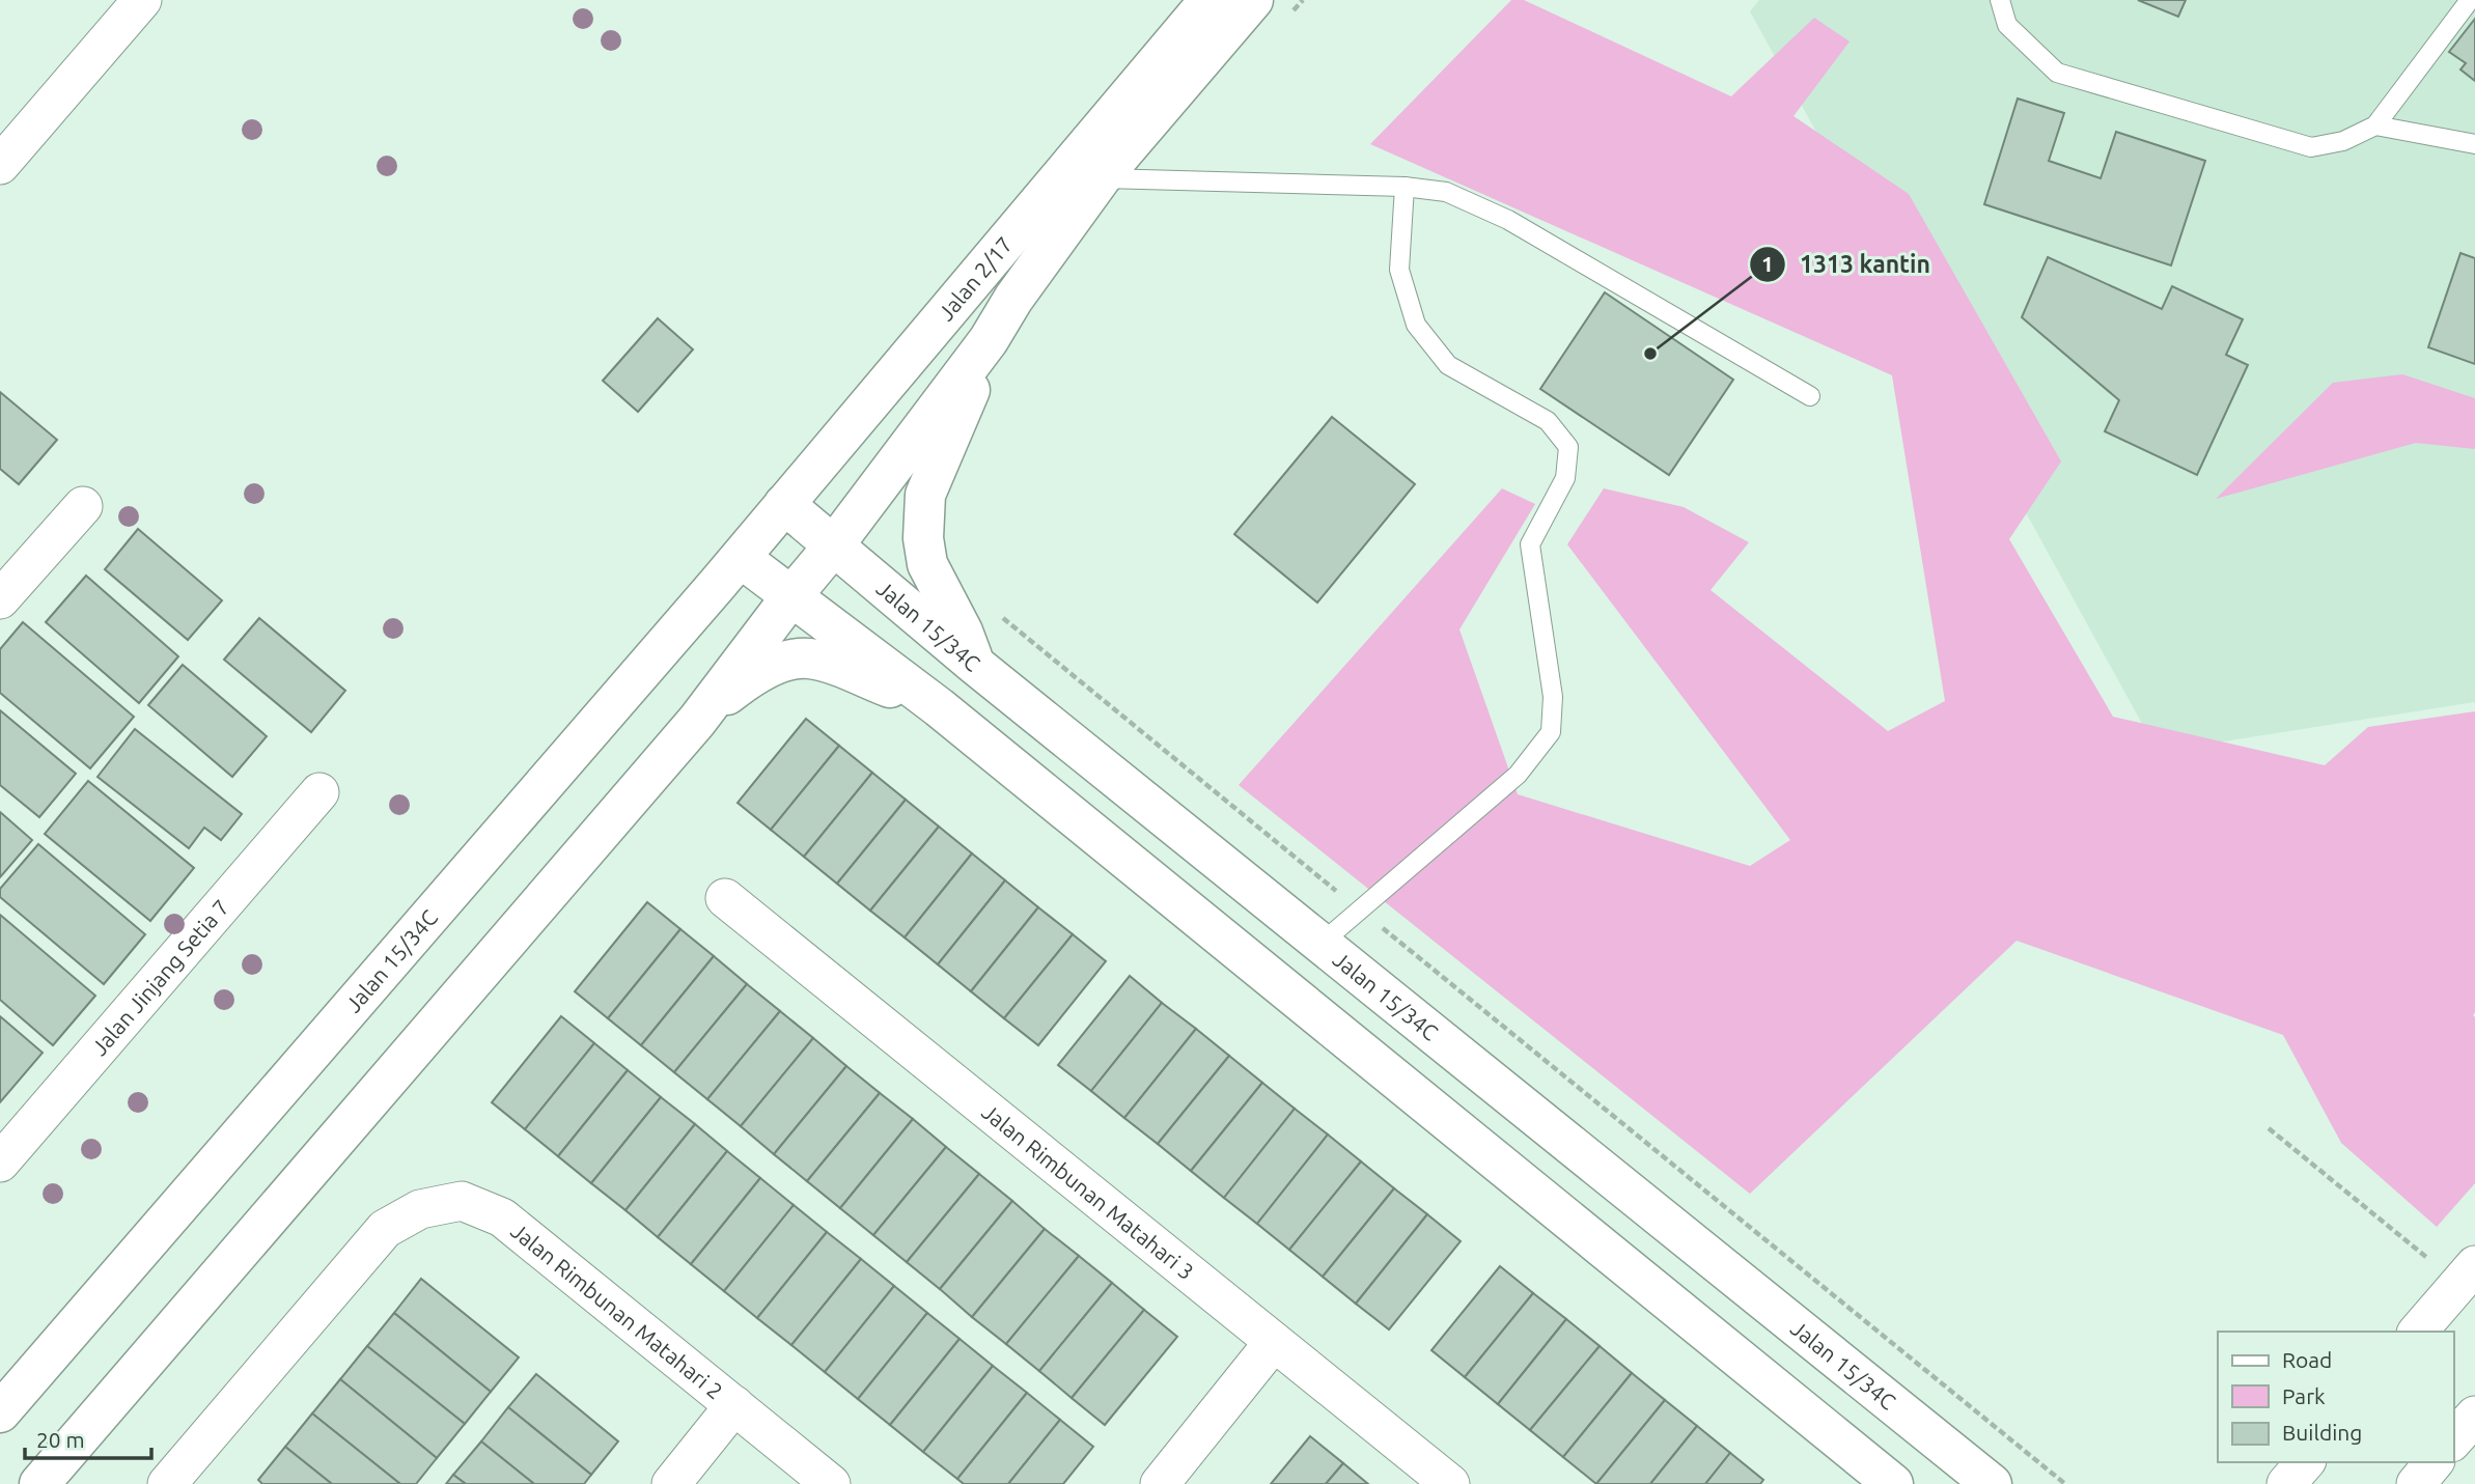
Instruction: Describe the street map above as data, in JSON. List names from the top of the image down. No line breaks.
{"streets":{"street":["Jalan 2/17","Jalan 15/34C","Jalan Jinjang Setia 7","Jalan Rimbunan Matahari 3","Jalan Rimbunan Matahari 2"]},"crossings":[["Jalan 2/17","Jalan 15/34C"]],"places":["1313 kantin"],"legend":["Road","Park","Building"],"scale_bar":"20 m"}
